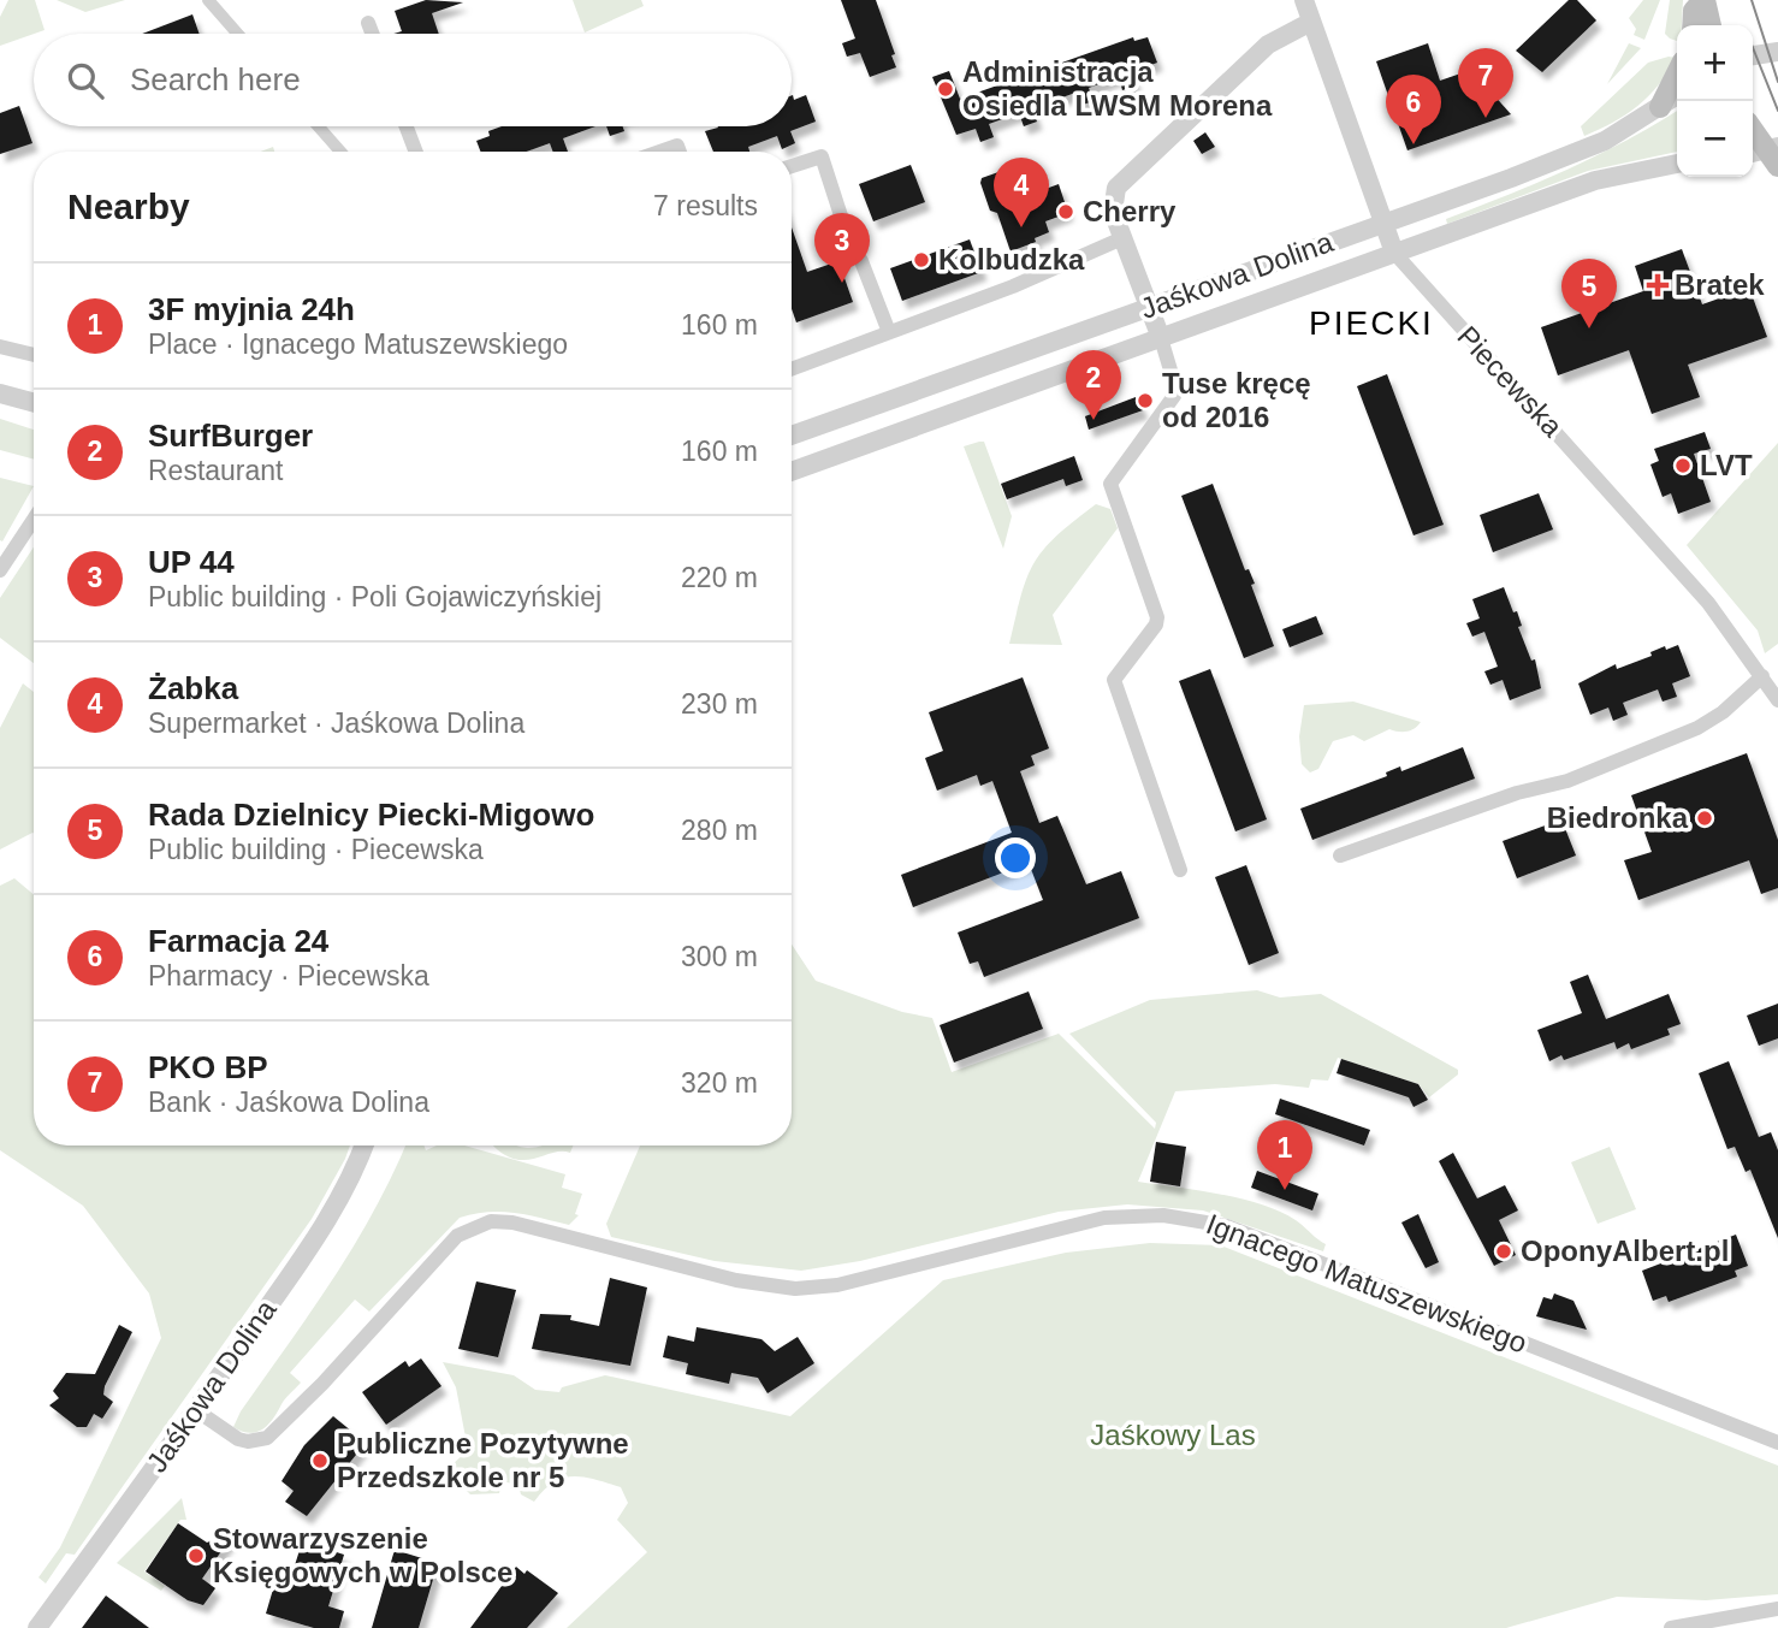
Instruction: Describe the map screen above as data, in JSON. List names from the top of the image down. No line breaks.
{"streets":{"street":["Jaśkowa Dolina","Piecewska","Ignacego Matuszewskiego"]},"crossings":[["Jaśkowa Dolina","Piecewska"],["Jaśkowa Dolina","Ignacego Matuszewskiego"]],"districts":["PIECKI"],"parks":["Jaśkowy Las"],"places":{"other":["Administracja Osiedla LWSM Morena","Cherry","Kolbudzka","Tuse kręcę od 2016","LVT","Biedronka","OponyAlbert.pl","Publiczne Pozytywne Przedszkole nr 5","Stowarzyszenie Księgowych w Polsce"],"health":["Bratek"]},"page":{"map_buttons":["+","−"],"search":"Search here","pins":["7","6","4","3","5","2","1"],"heading":["Nearby","7 results"],"list":[{"mark":"1","name":"3F myjnia 24h","note":"Place · Ignacego Matuszewskiego","value":"160 m"},{"mark":"2","name":"SurfBurger","note":"Restaurant","value":"160 m"},{"mark":"3","name":"UP 44","note":"Public building · Poli Gojawiczyńskiej","value":"220 m"},{"mark":"4","name":"Żabka","note":"Supermarket · Jaśkowa Dolina","value":"230 m"},{"mark":"5","name":"Rada Dzielnicy Piecki-Migowo","note":"Public building · Piecewska","value":"280 m"},{"mark":"6","name":"Farmacja 24","note":"Pharmacy · Piecewska","value":"300 m"},{"mark":"7","name":"PKO BP","note":"Bank · Jaśkowa Dolina","value":"320 m"}]}}
